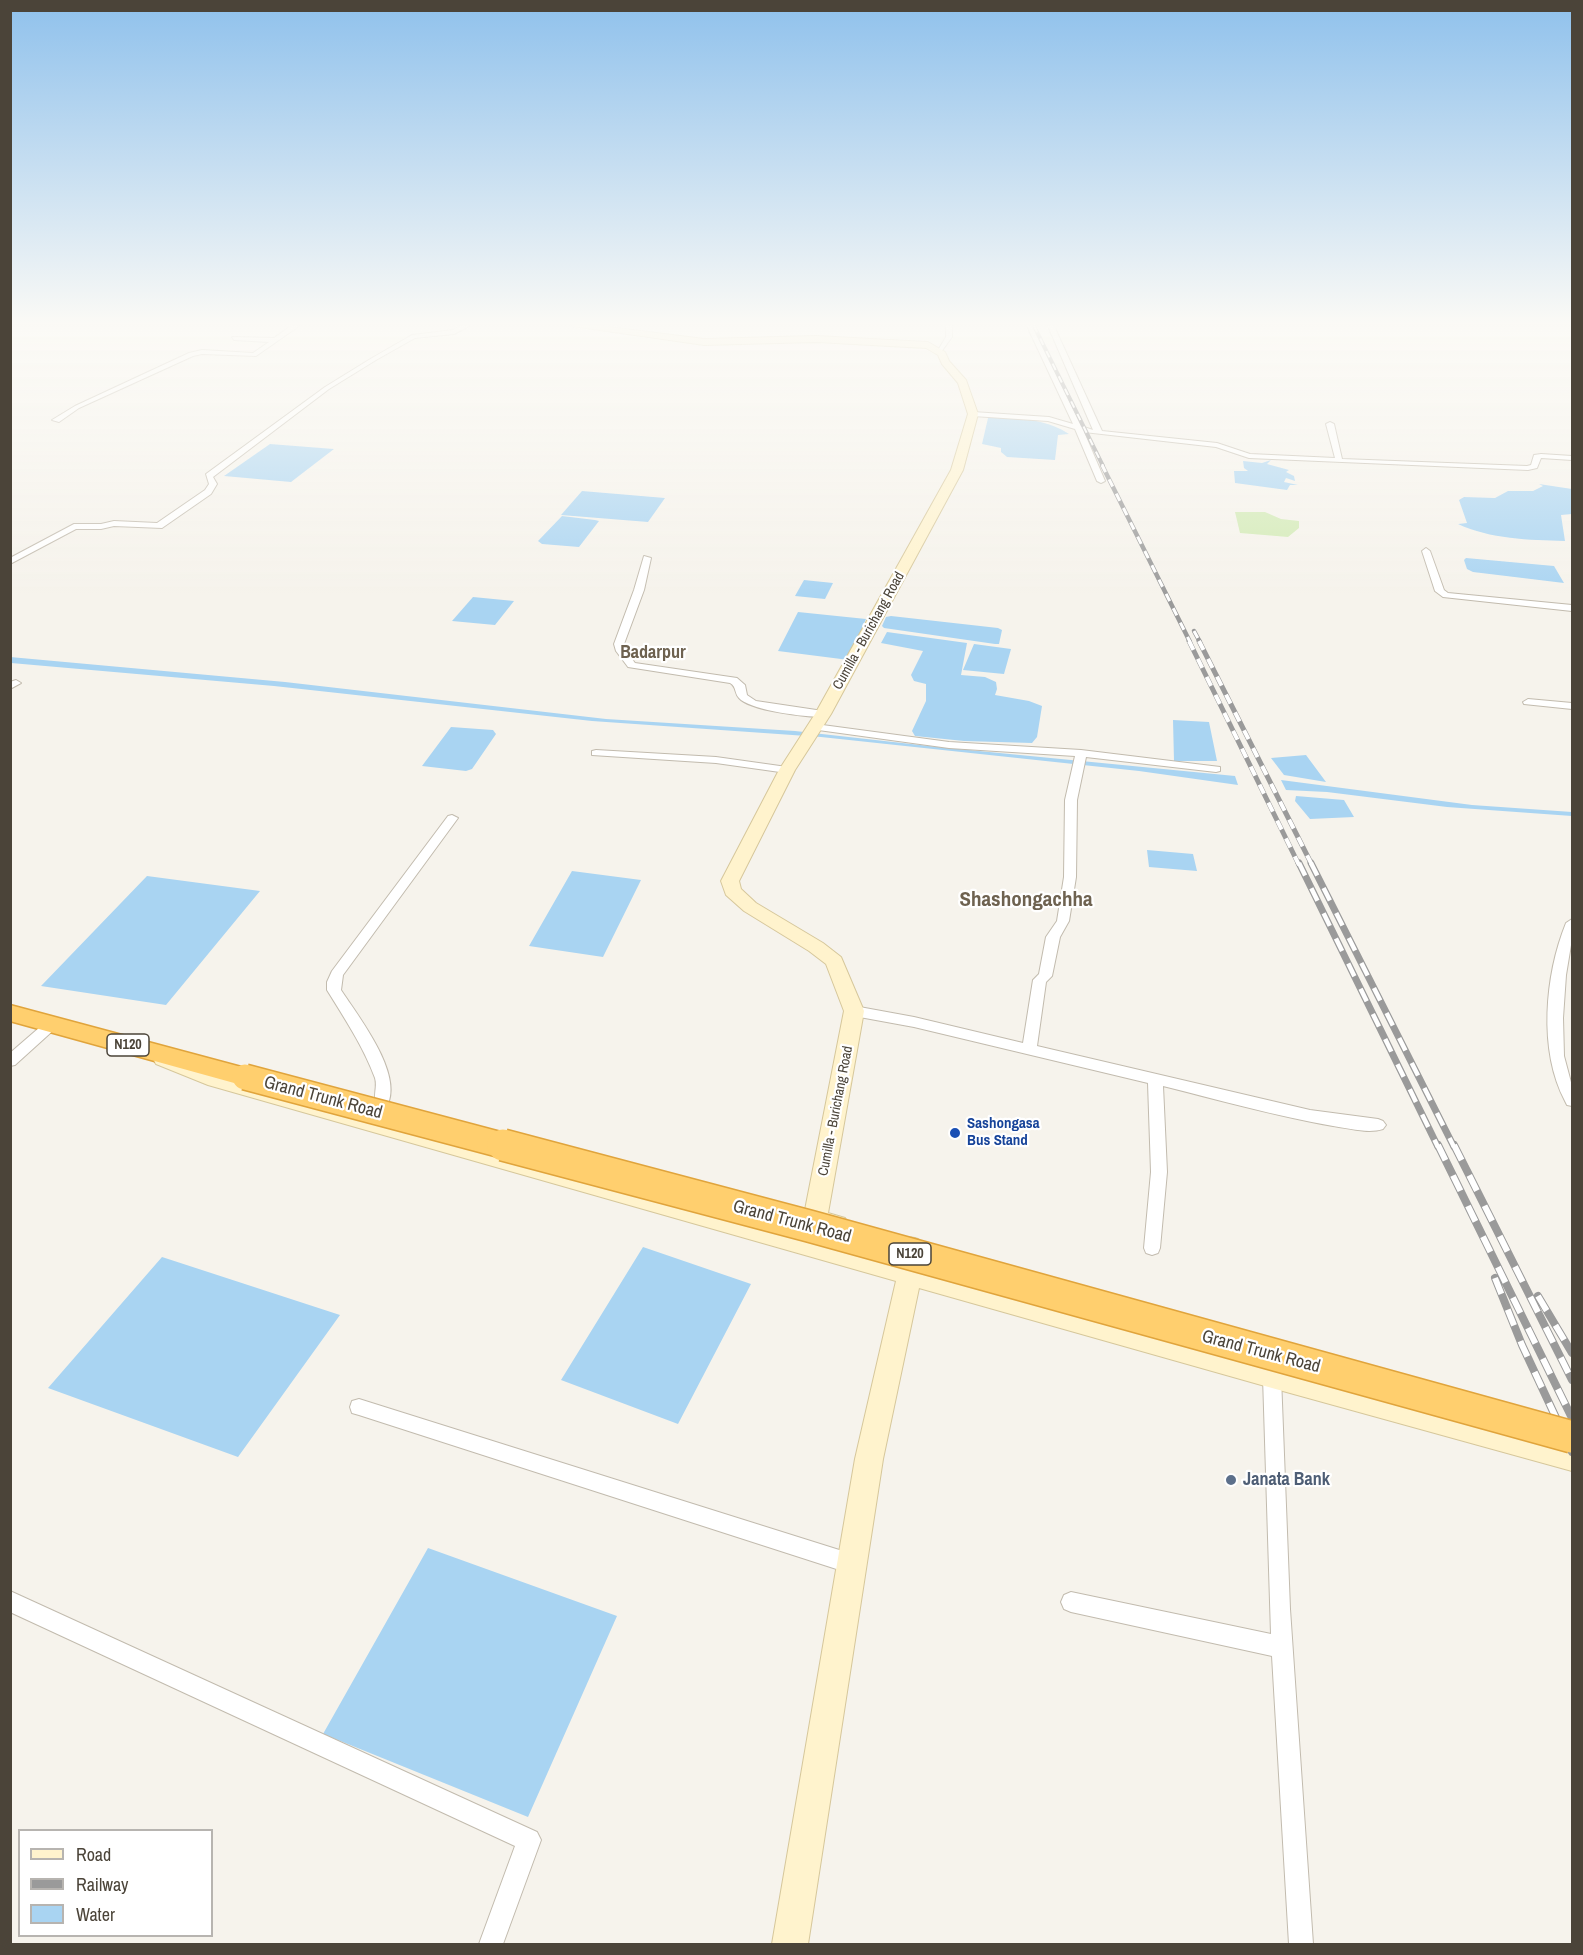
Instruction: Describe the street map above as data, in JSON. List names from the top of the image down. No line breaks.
{"streets":{"highway":["N120","Grand Trunk Road"],"main road":["Cumilla - Burichang Road"]},"districts":["Badarpur","Shashongachha"],"places":["Sashongasa Bus Stand","Janata Bank"],"legend":["Road","Railway","Water"]}
